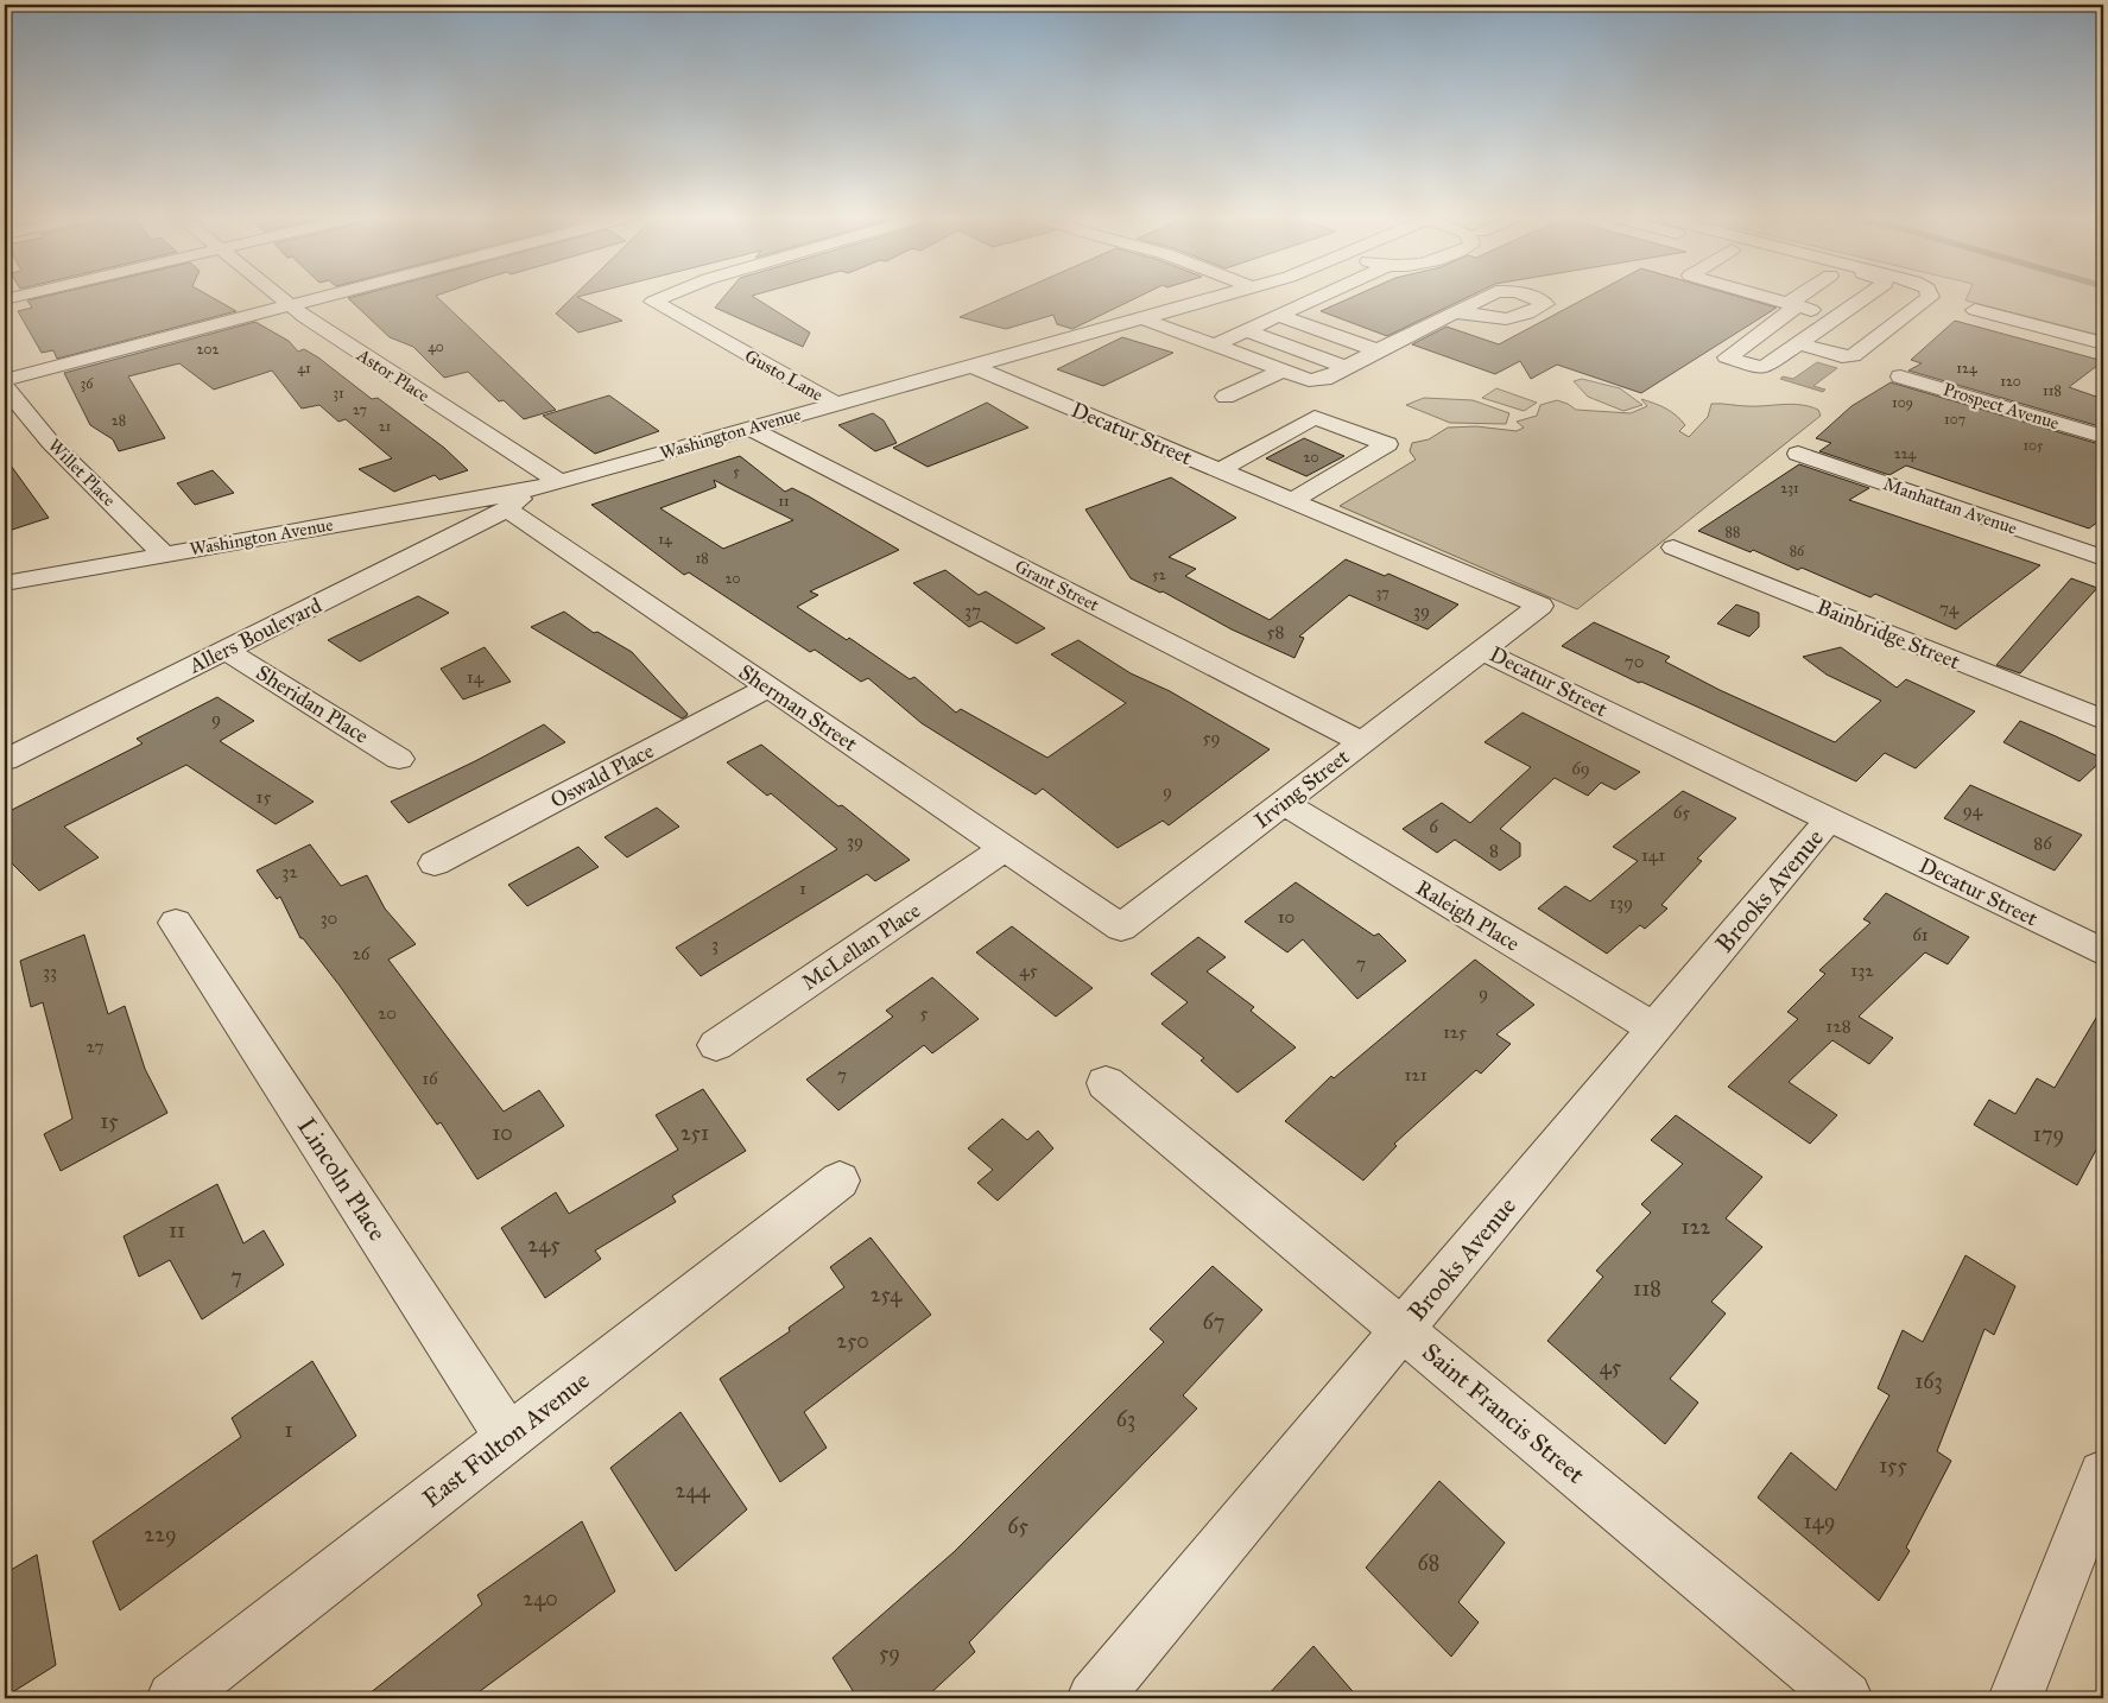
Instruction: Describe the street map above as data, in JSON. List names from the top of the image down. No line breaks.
{"streets":{"street":["Astor Place","Gusto Lane","Prospect Avenue","Washington Avenue","Decatur Street","Willet Place","Manhattan Avenue","Grant Street","Bainbridge Street","Allers Boulevard","Sheridan Place","Sherman Street","Oswald Place","Irving Street","Brooks Avenue","Raleigh Place","McLellan Place","Lincoln Place","Saint Francis Street","East Fulton Avenue"]},"crossings":[["Astor Place","Washington Avenue"],["Gusto Lane","Washington Avenue"],["Washington Avenue","Decatur Street"],["Washington Avenue","Willet Place"],["Washington Avenue","Grant Street"],["Decatur Street","Irving Street"],["Decatur Street","Brooks Avenue"],["Grant Street","Irving Street"],["Allers Boulevard","Sheridan Place"],["Allers Boulevard","Sherman Street"],["Sherman Street","Oswald Place"],["Sherman Street","Irving Street"],["Sherman Street","McLellan Place"],["Irving Street","Raleigh Place"],["Brooks Avenue","Raleigh Place"],["Brooks Avenue","Saint Francis Street"],["Lincoln Place","East Fulton Avenue"]],"house_numbers":["40","202","41","124","120","36","118","31","109","27","107","28","21","105","224","20","5","231","11","88","14","86","18","52","20","37","74","37","39","58","70","14","9","59","69","9","15","94","65","6","39","86","8","141","32","1","139","10","30","61","3","26","7","45","132","33","9","20","5","128","125","27","7","121","16","15","10","251","179","122","11","245","7","118","254","67","250","45","163","63","1","155","244","149","65","229","68","240","59"]}
